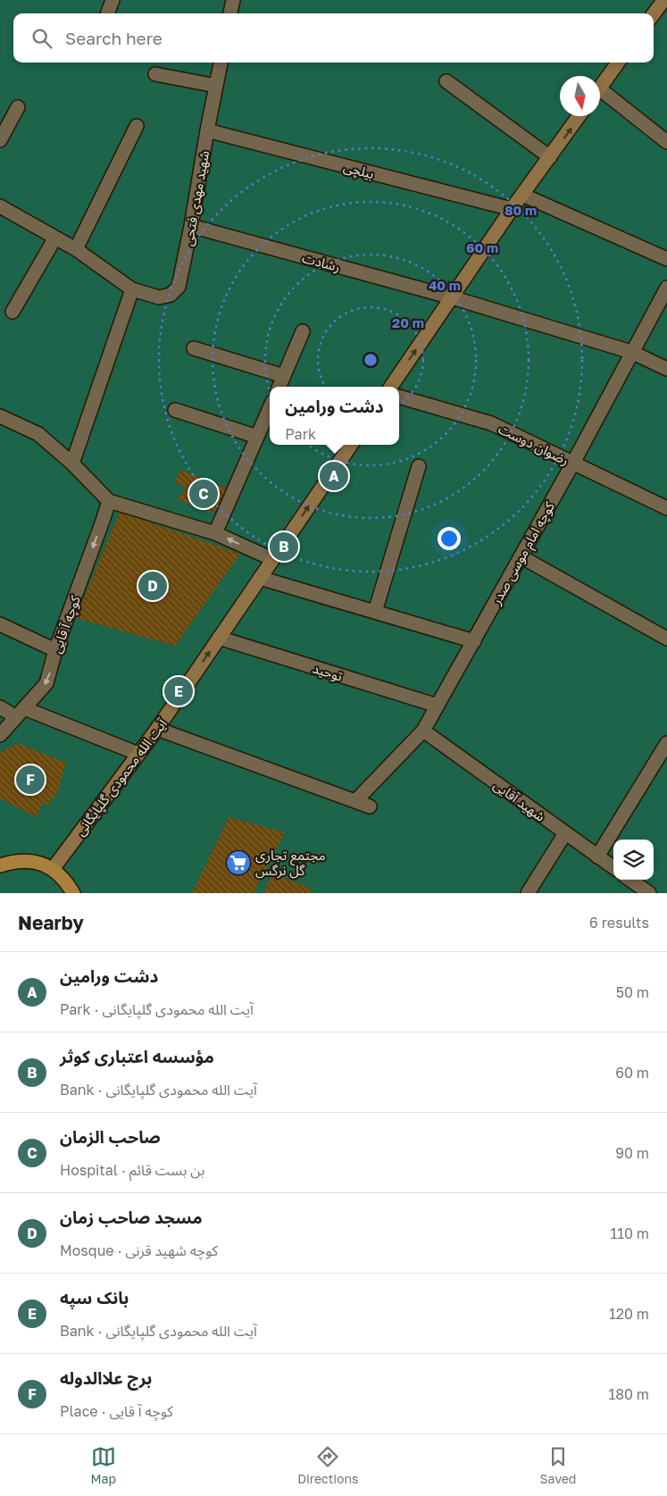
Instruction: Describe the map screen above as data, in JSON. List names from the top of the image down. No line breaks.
{"streets":{"main road":["آیت الله محمودی گلپایگانی"],"street":["بیلچی","شهید مهدی فتحی","رشادت","رضوان دوست","کوچه امام موسی صدر","کوچه آ قایی","توحید","شهید آقایی"]},"crossings":[["بیلچی","شهید مهدی فتحی"],["شهید مهدی فتحی","رشادت"],["رشادت","کوچه امام موسی صدر"],["رضوان دوست","کوچه امام موسی صدر"],["کوچه امام موسی صدر","توحید"],["کوچه امام موسی صدر","شهید آقایی"],["توحید","آیت الله محمودی گلپایگانی"]],"one_way":["کوچه آ قایی","آیت الله محمودی گلپایگانی"],"places":{"supermarket":["مجتمع تجاری گل نرگس"]},"north":"bottom","page":{"search":"Search here","popup":["دشت ورامین","Park"],"pins":["A","C","B","D","E","F"],"heading":["Nearby","6 results"],"list":[{"mark":"A","name":"دشت ورامین","note":"Park · آیت الله محمودی گلپایگانی","value":"50 m"},{"mark":"B","name":"مؤسسه اعتباری کوثر","note":"Bank · آیت الله محمودی گلپایگانی","value":"60 m"},{"mark":"C","name":"صاحب الزمان","note":"Hospital · بن بست قائم","value":"90 m"},{"mark":"D","name":"مسجد صاحب زمان","note":"Mosque · کوچه شهید قرنی","value":"110 m"},{"mark":"E","name":"بانک سپه","note":"Bank · آیت الله محمودی گلپایگانی","value":"120 m"},{"mark":"F","name":"برج علاالدوله","note":"Place · کوچه آ قایی","value":"180 m"}],"nav":["Map","Directions","Saved"]},"rings":["80 m","60 m","40 m","20 m"]}
